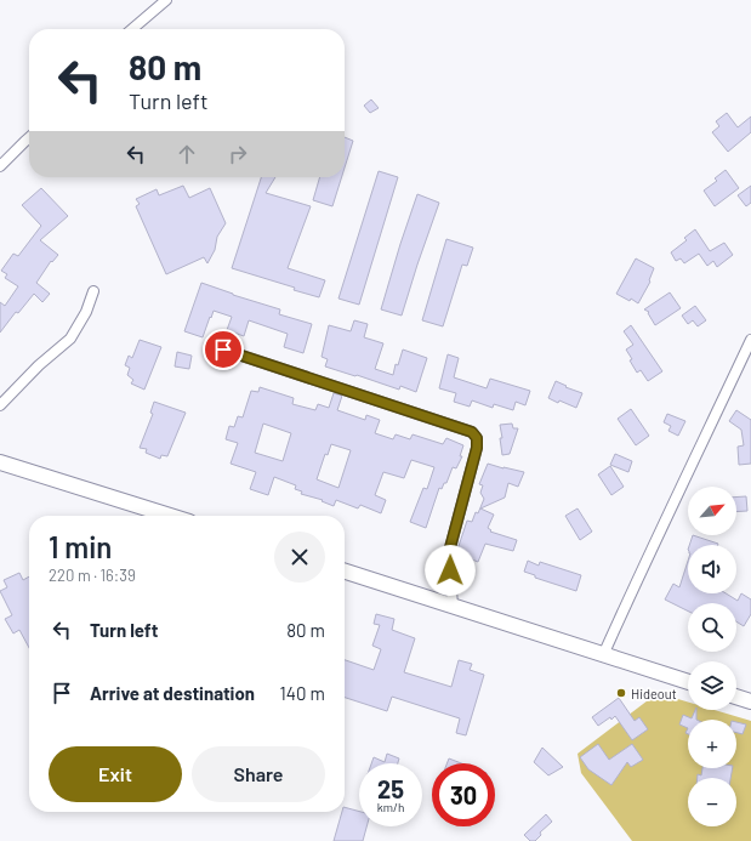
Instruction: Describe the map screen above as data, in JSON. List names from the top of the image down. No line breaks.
{"places":["Hideout"],"north":"top right","page":{"turn":["80 m","Turn left"],"map_buttons":["+","−"],"heading":["1 min","220 m · 16:39"],"list":[{"name":"Turn left","value":"80 m"},{"name":"Arrive at destination","value":"140 m"}],"buttons":["Exit","Share"],"speed":"25 km/h","limit":"30"}}
